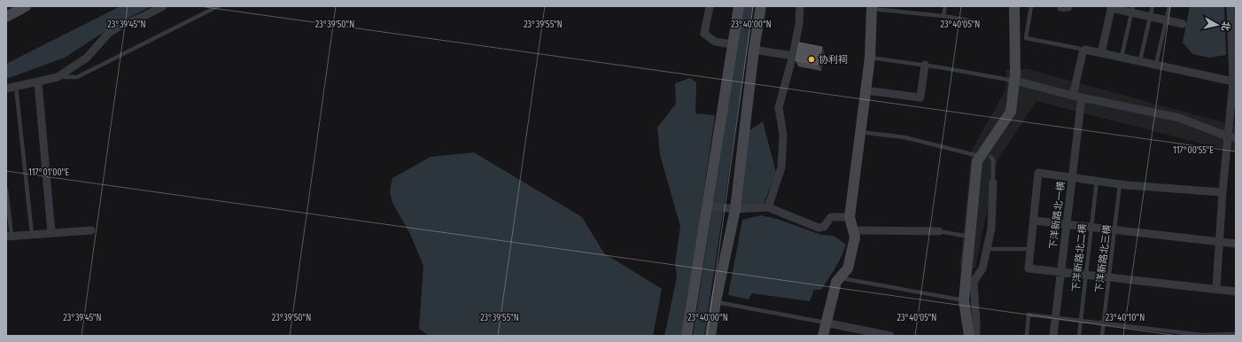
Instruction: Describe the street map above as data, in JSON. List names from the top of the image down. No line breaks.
{"streets":{"street":["下洋新路北一横"],"lane":["下洋新路北二横","下洋新路北三横"]},"places":["协利祠"],"north":"right","coordinates":["23°39'45\"N","23°39'50\"N","23°39'55\"N","23°40'00\"N","23°40'05\"N","117°00'55\"E","117°01'00\"E","23°40'10\"N"]}
